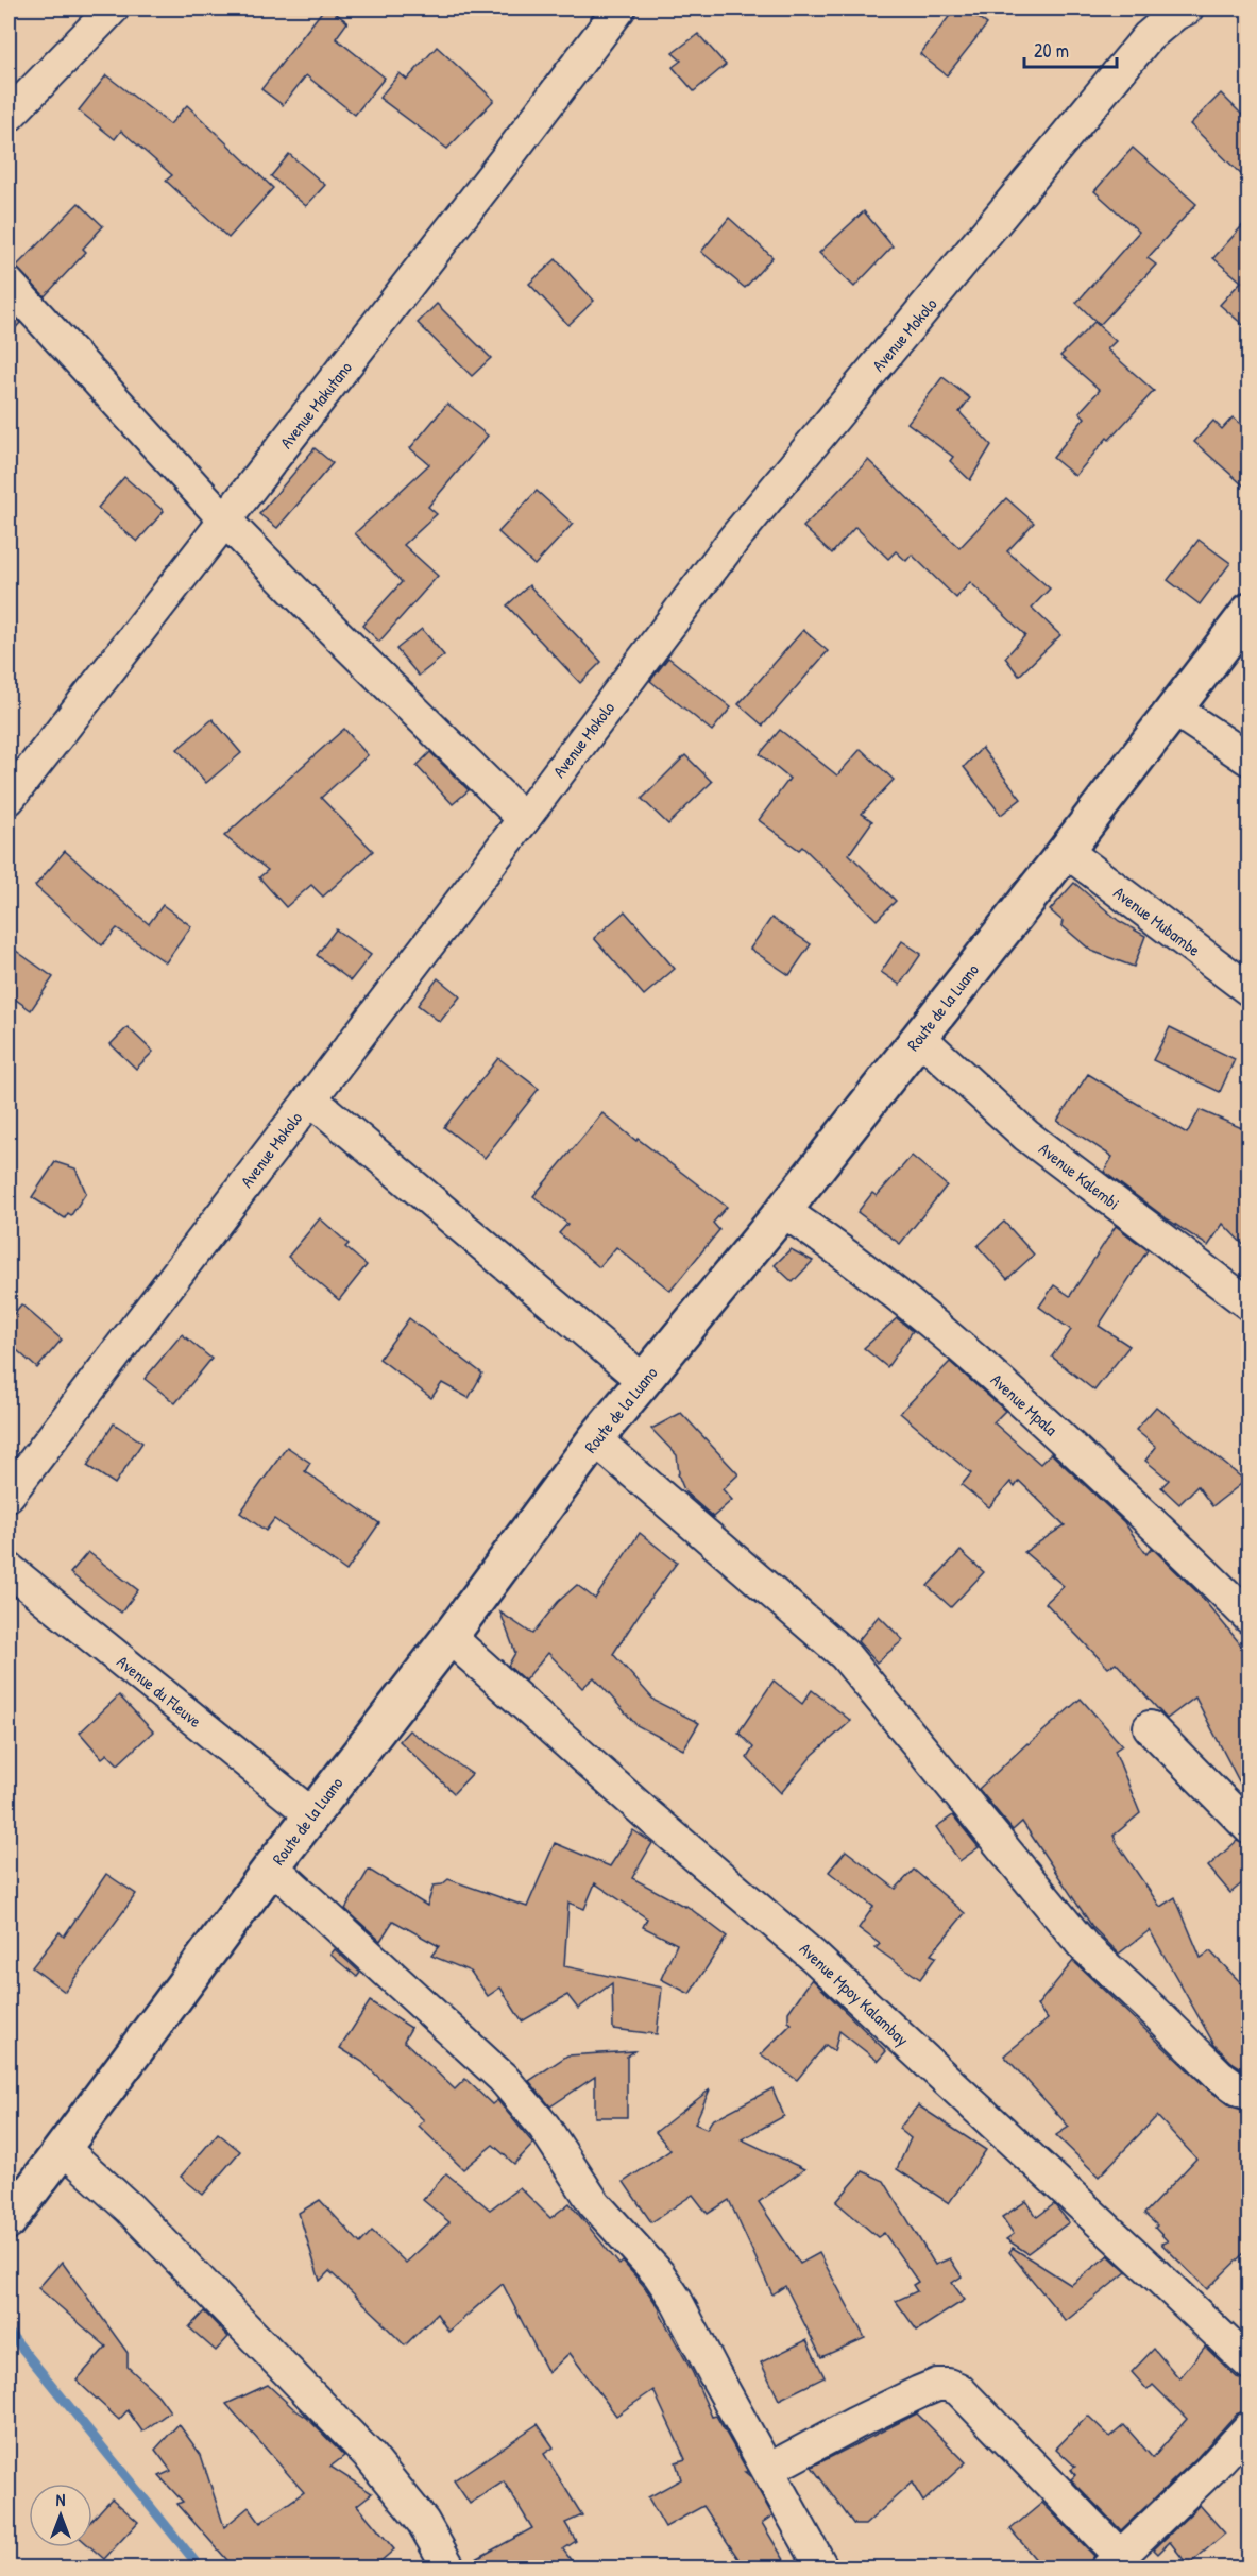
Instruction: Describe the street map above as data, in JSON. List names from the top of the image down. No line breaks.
{"streets":{"street":["Avenue Mokolo","Avenue Makutano","Avenue Mubambe","Route de la Luano","Avenue Kalembi","Avenue Mpala","Avenue du Fleuve","Avenue Mpoy Kalambay"]},"crossings":[["Avenue Mubambe","Route de la Luano"],["Route de la Luano","Avenue Kalembi"],["Route de la Luano","Avenue Mpala"],["Route de la Luano","Avenue du Fleuve"],["Route de la Luano","Avenue Mpoy Kalambay"]],"scale_bar":"20 m","north":"top"}
